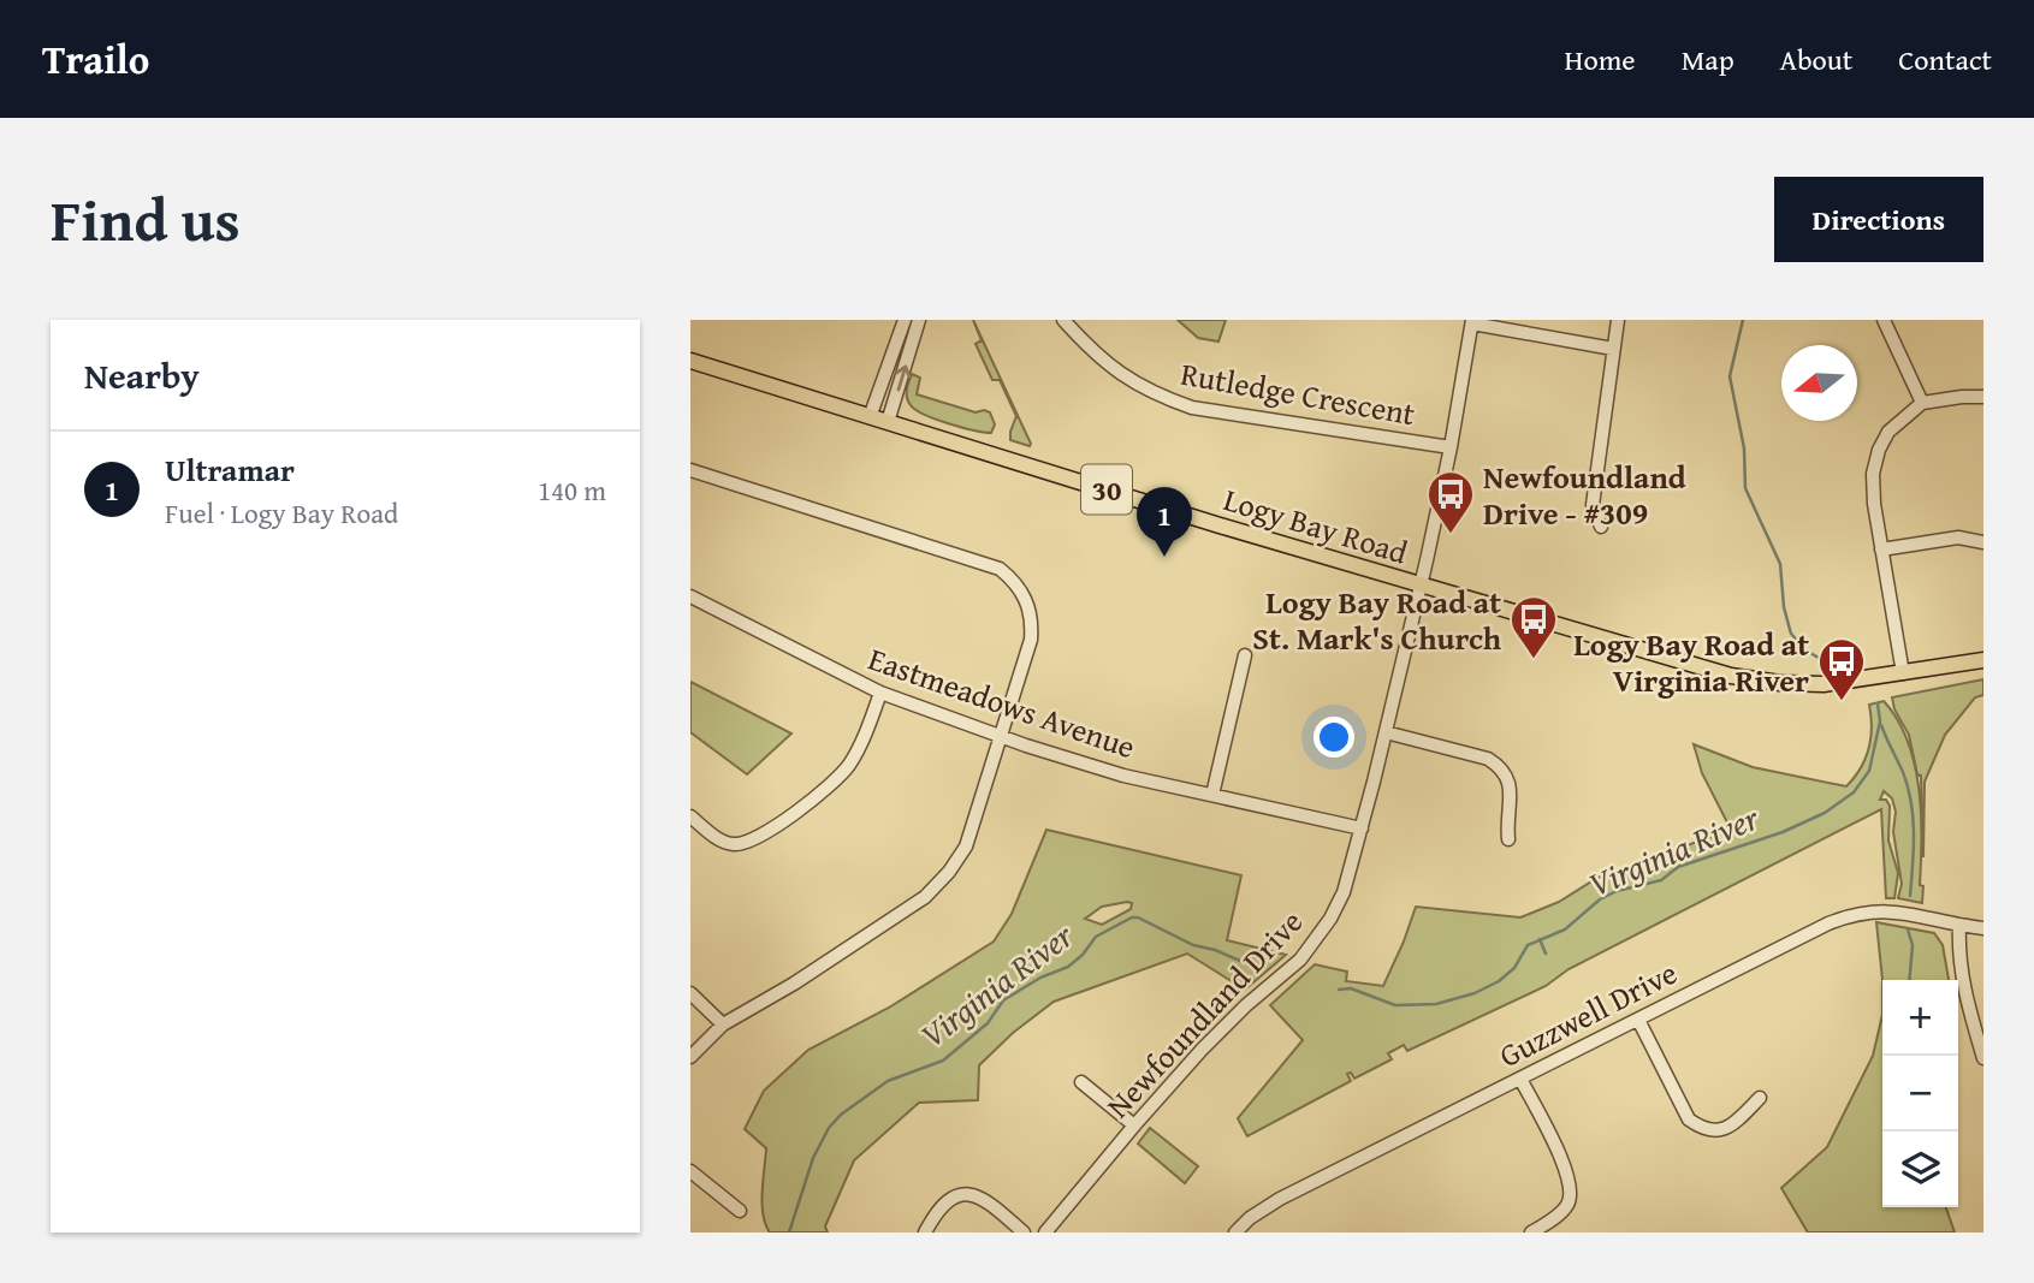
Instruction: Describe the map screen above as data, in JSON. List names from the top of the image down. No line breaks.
{"streets":{"main road":["30","Logy Bay Road"],"street":["Rutledge Crescent","Eastmeadows Avenue","Newfoundland Drive","Guzzwell Drive"]},"crossings":[["Rutledge Crescent","Newfoundland Drive"],["Logy Bay Road","Newfoundland Drive"],["Eastmeadows Avenue","Newfoundland Drive"]],"water":["Virginia River"],"places":{"bus stop":["Newfoundland Drive - #309","Logy Bay Road at St. Mark's Church","Logy Bay Road at Virginia River"]},"north":"left","page":{"header":"Trailo","nav":["Home","Map","About","Contact"],"title":"Find us","buttons":"Directions","heading":"Nearby","list":[{"mark":"1","name":"Ultramar","note":"Fuel · Logy Bay Road","value":"140 m"}],"pins":"1","map_buttons":["+","−"]}}
